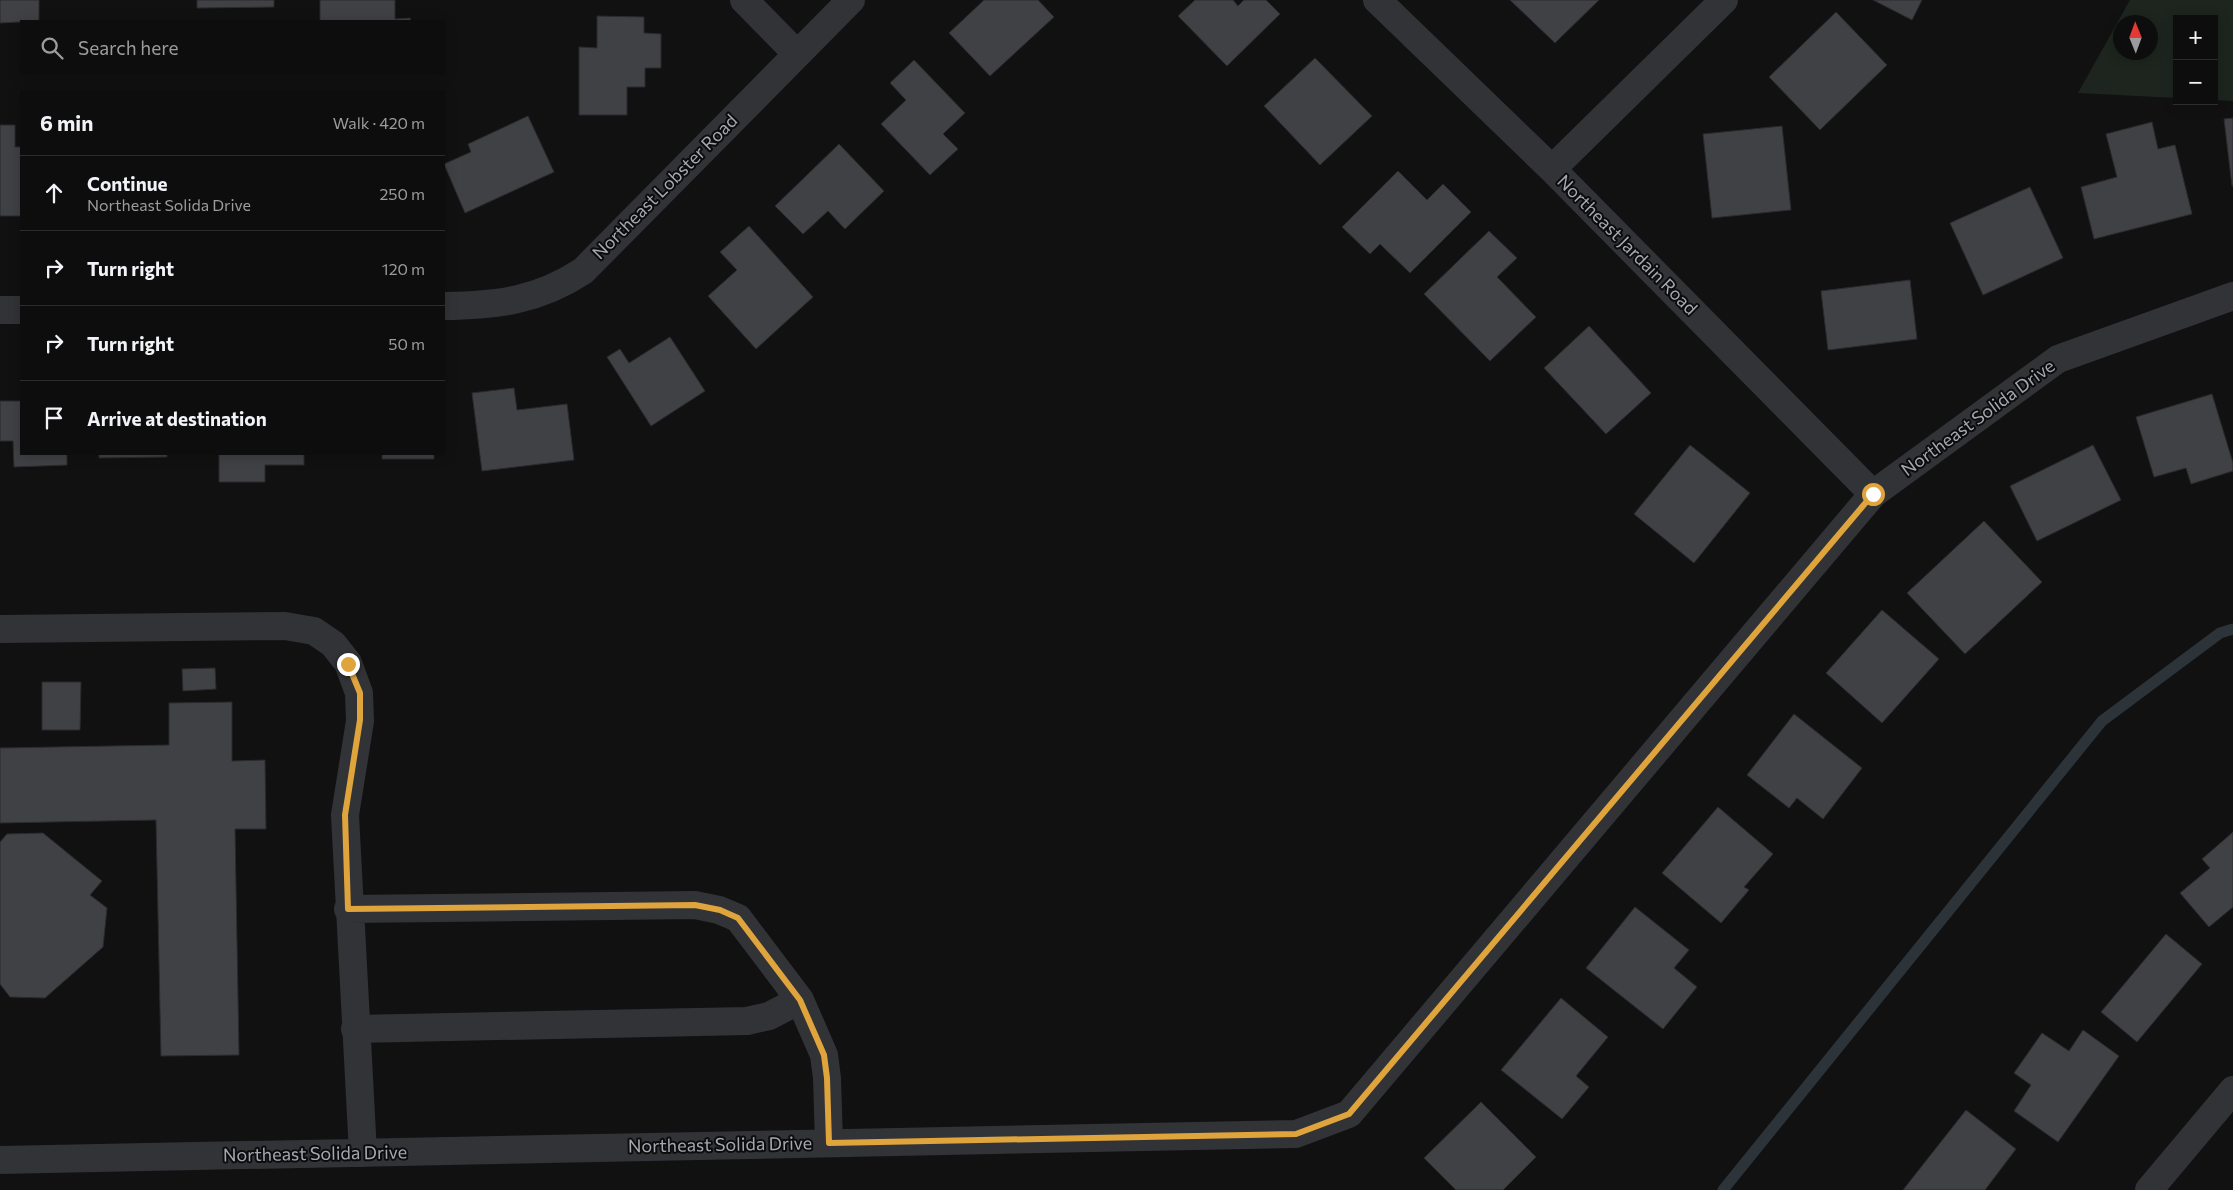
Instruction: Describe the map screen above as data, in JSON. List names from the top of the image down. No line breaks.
{"streets":{"street":["Northeast Lobster Road","Northeast Jardain Road","Northeast Solida Drive"]},"crossings":[["Northeast Jardain Road","Northeast Solida Drive"]],"north":"top","page":{"map_buttons":["+","−"],"search":"Search here","heading":["6 min","Walk · 420 m"],"list":[["Continue","Northeast Solida Drive","250 m"],["Turn right","120 m"],["Turn right","50 m"],"Arrive at destination"]}}
